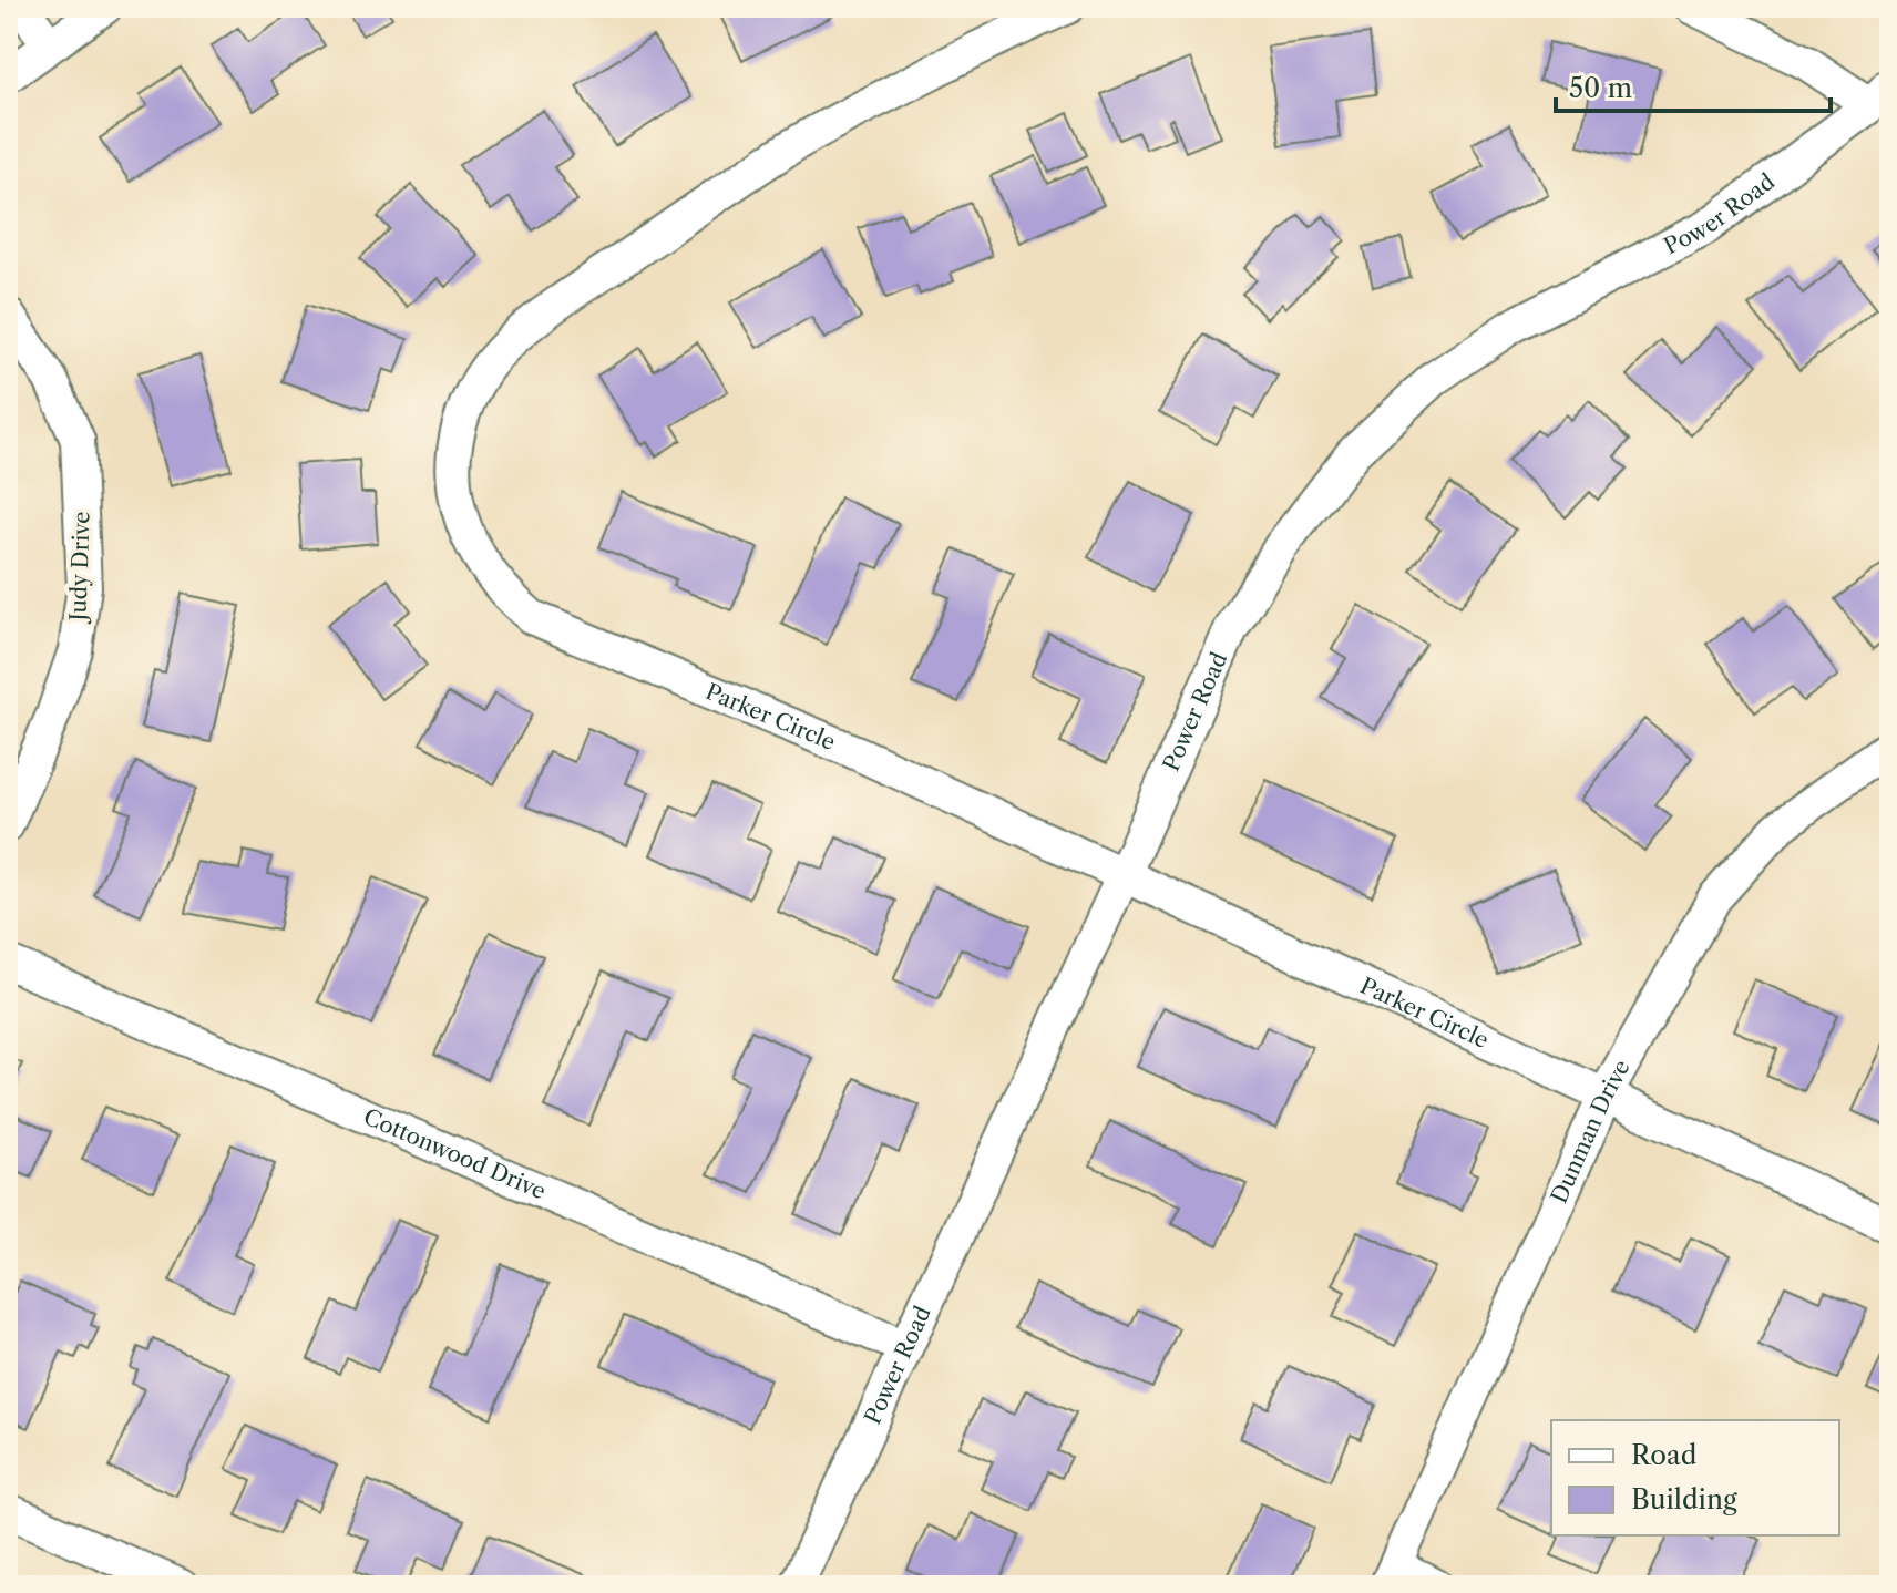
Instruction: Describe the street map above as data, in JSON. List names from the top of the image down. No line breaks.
{"streets":{"street":["Power Road","Judy Drive","Parker Circle","Dunman Drive","Cottonwood Drive"]},"crossings":[["Power Road","Parker Circle"],["Power Road","Cottonwood Drive"],["Parker Circle","Dunman Drive"]],"legend":["Road","Building"],"scale_bar":"50 m"}
